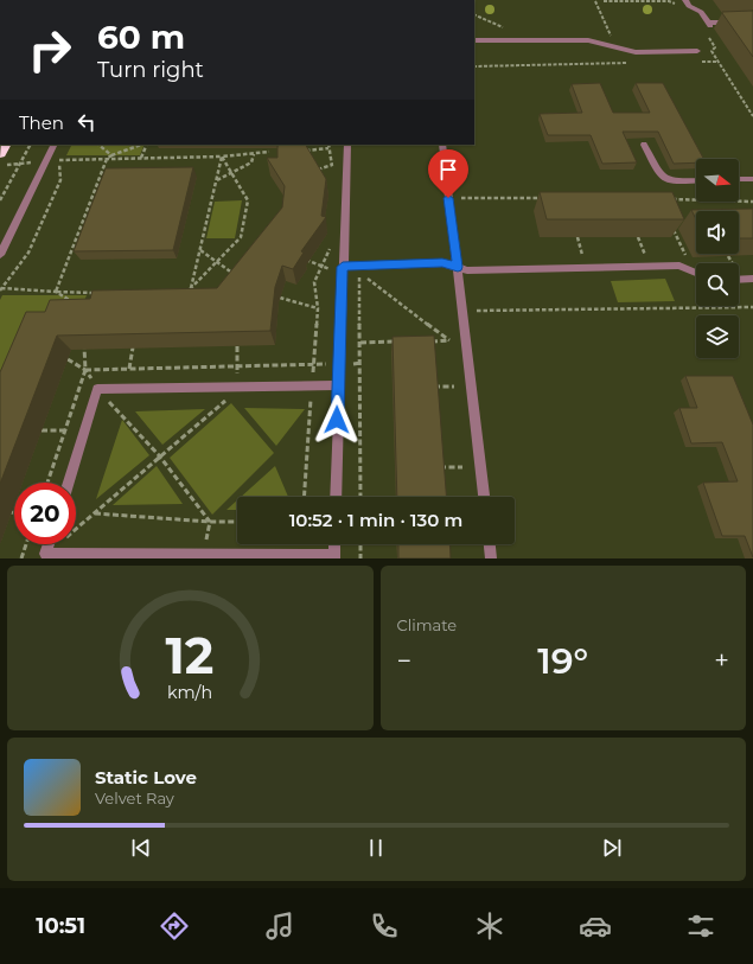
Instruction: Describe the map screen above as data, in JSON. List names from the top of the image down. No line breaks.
{"north":"right","page":{"turn":["60 m","Turn right"],"then":"Then","limit":"20","trip":"10:52 · 1 min · 130 m","tile":"Climate","heat":["−","19°","+"],"song":["Static Love","Velvet Ray"],"tabs":"10:51","gauge":["12","km/h"]}}
